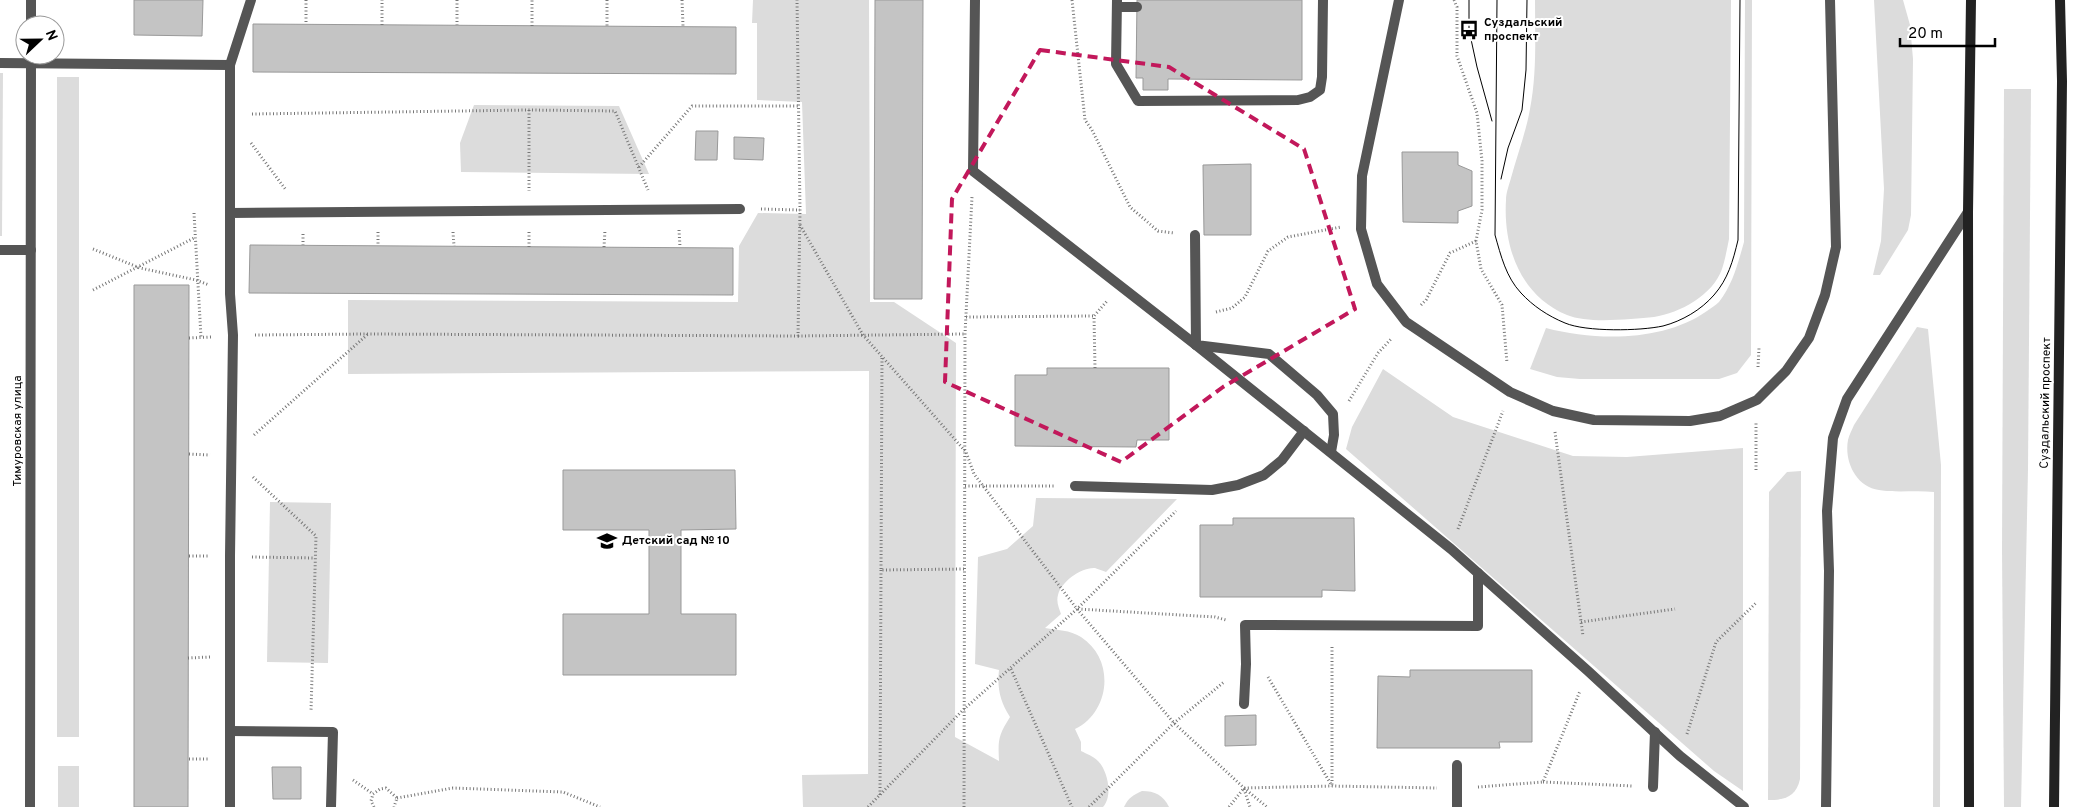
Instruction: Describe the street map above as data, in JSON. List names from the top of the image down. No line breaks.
{"streets":{"main road":["Суздальский проспект"],"street":["Тимуровская улица"]},"places":{"bus stop":["Суздальский проспект"],"school or university":["Детский сад № 10"]},"scale_bar":"20 m","north":"right"}
